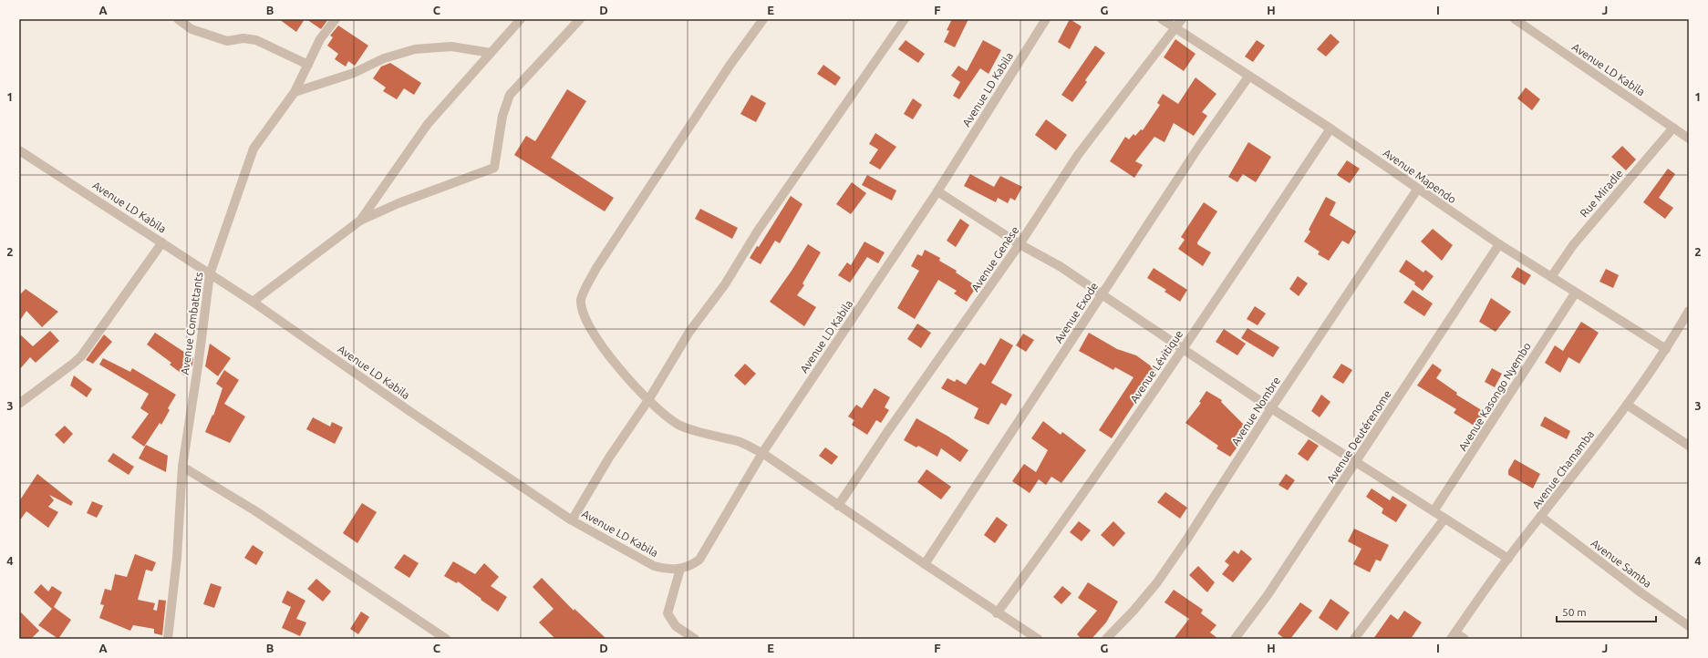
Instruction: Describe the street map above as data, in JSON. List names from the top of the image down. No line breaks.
{"streets":{"street":["Avenue LD Kabila","Avenue Mapendo","Rue Miradle","Avenue Genèse","Avenue Exode","Avenue Combattants","Avenue Lévitique","Avenue Kasongo Nyembo","Avenue Nombre","Avenue Deutérenome","Avenue Chamamba","Avenue Samba"]},"crossings":[["Avenue LD Kabila","Rue Miradle"],["Avenue LD Kabila","Avenue Combattants"],["Avenue Mapendo","Rue Miradle"],["Avenue Mapendo","Avenue Genèse"],["Avenue Mapendo","Avenue Exode"],["Avenue Mapendo","Avenue Lévitique"],["Avenue Mapendo","Avenue Kasongo Nyembo"],["Avenue Mapendo","Avenue Nombre"],["Avenue Mapendo","Avenue Deutérenome"],["Avenue Mapendo","Avenue Chamamba"],["Avenue Chamamba","Avenue Samba"]],"scale_bar":"50 m","grid":{"columns":["A","B","C","D","E","F","G","H","I","J"],"rows":["1","2","3","4"]}}
